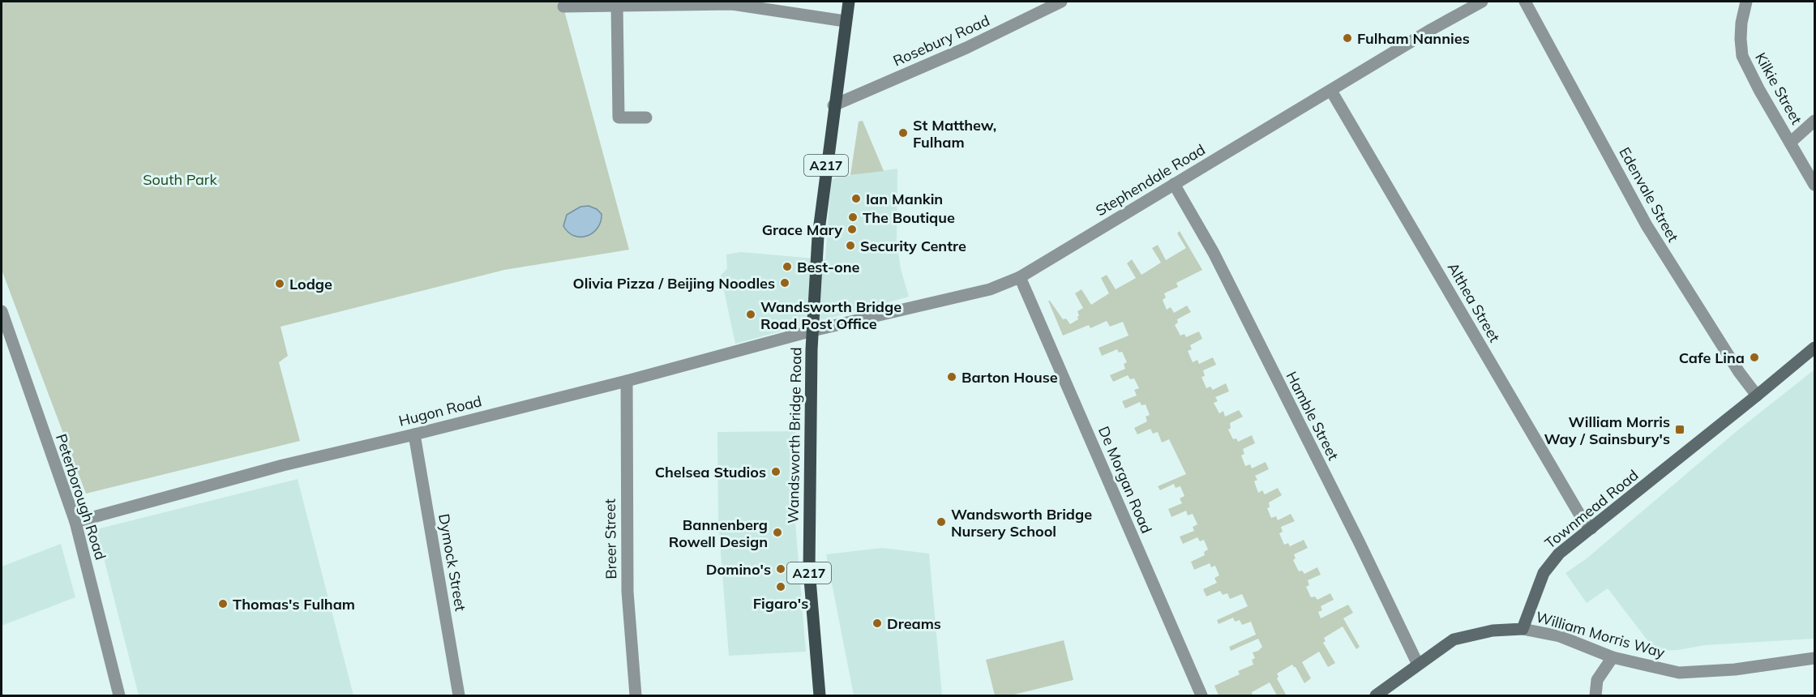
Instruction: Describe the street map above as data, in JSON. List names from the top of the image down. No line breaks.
{"streets":{"main road":["A217","Wandsworth Bridge Road"],"street":["Rosebury Road","Kilkie Street","Stephendale Road","Edenvale Street","Althea Street","Hugon Road","Hamble Street","De Morgan Road","Peterborough Road","Townmead Road","Breer Street","Dymock Street","William Morris Way"]},"crossings":[["Rosebury Road","Wandsworth Bridge Road"],["Stephendale Road","Althea Street"],["Stephendale Road","Hugon Road"],["Stephendale Road","Hamble Street"],["Stephendale Road","Wandsworth Bridge Road"],["Stephendale Road","De Morgan Road"],["Edenvale Street","Townmead Road"],["Althea Street","Townmead Road"],["Hugon Road","Wandsworth Bridge Road"],["Hugon Road","Peterborough Road"],["Hugon Road","Breer Street"],["Hugon Road","Dymock Street"],["Townmead Road","William Morris Way"]],"parks":["South Park"],"places":{"other":["Fulham Nannies","St Matthew, Fulham","Ian Mankin","The Boutique","Grace Mary","Security Centre","Best-one","Olivia Pizza / Beijing Noodles","Lodge","Wandsworth Bridge Road Post Office","Cafe Lina","Barton House","Chelsea Studios","Wandsworth Bridge Nursery School","Bannenberg Rowell Design","Domino's","Figaro's","Thomas's Fulham","Dreams"],"transit":["William Morris Way / Sainsbury's"]}}
